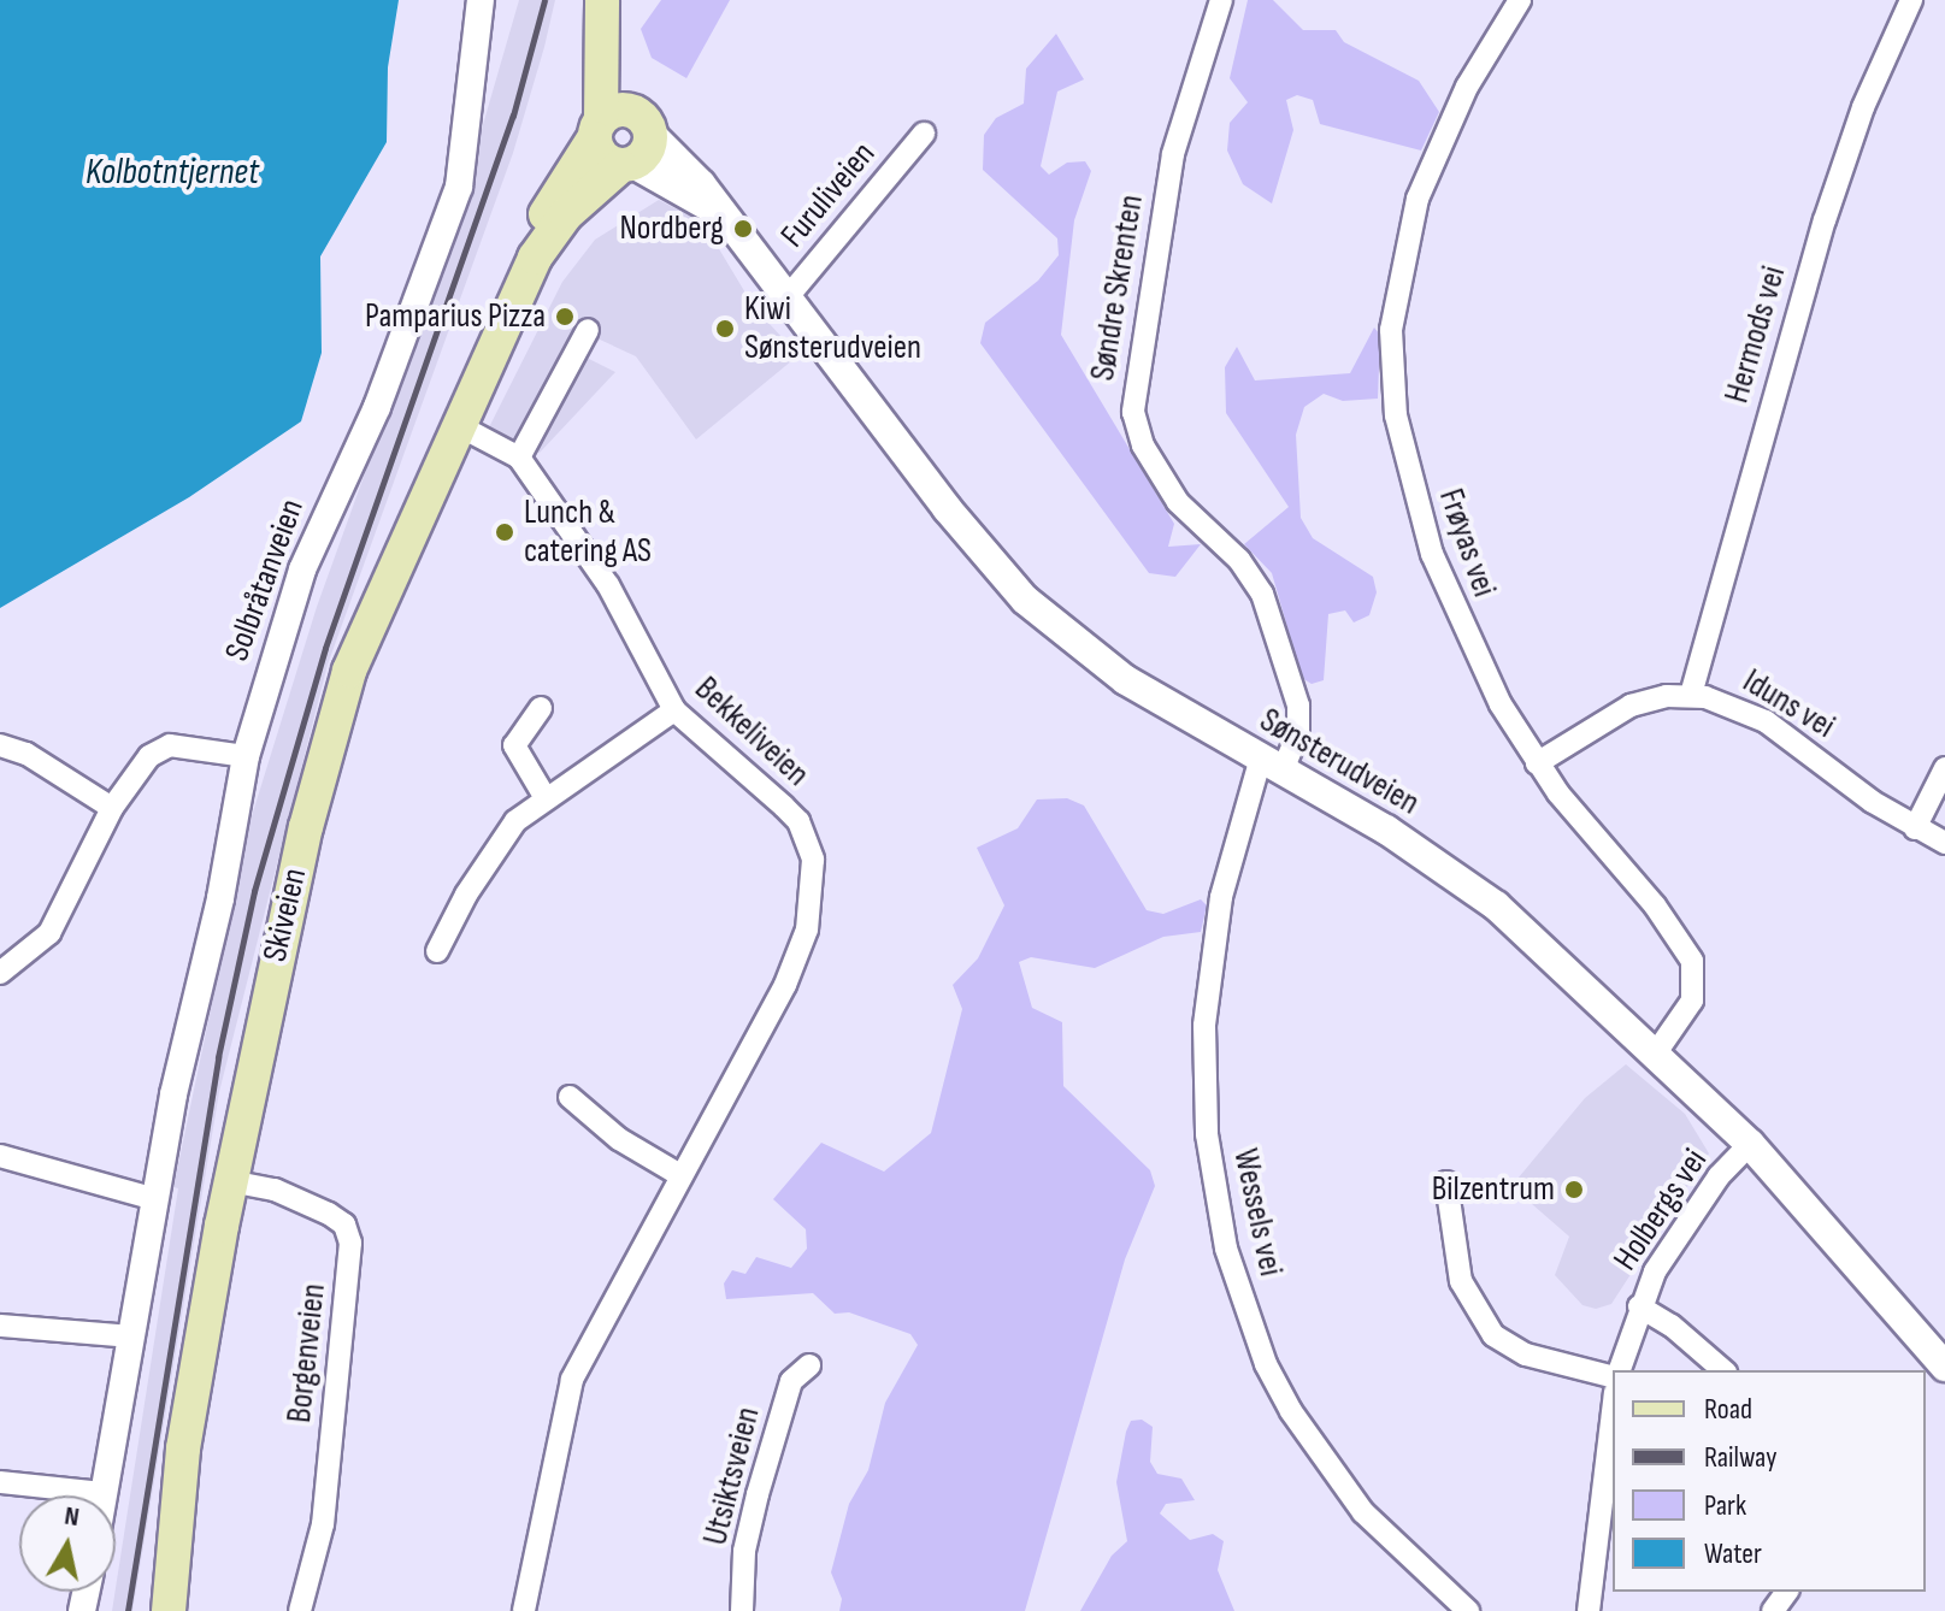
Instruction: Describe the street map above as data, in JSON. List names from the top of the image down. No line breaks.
{"streets":{"main road":["Sønsterudveien","Skiveien"],"street":["Furuliveien","Søndre Skrenten","Hermods vei","Frøyas vei","Solbråtanveien","Iduns vei","Bekkeliveien","Holbergs vei","Wessels vei","Borgenveien","Utsiktsveien"]},"crossings":[["Furuliveien","Sønsterudveien"],["Søndre Skrenten","Sønsterudveien"],["Søndre Skrenten","Wessels vei"],["Hermods vei","Iduns vei"],["Frøyas vei","Iduns vei"],["Frøyas vei","Sønsterudveien"],["Bekkeliveien","Skiveien"],["Sønsterudveien","Skiveien"],["Sønsterudveien","Holbergs vei"],["Sønsterudveien","Wessels vei"],["Skiveien","Borgenveien"]],"water":["Kolbotntjernet"],"places":["Nordberg","Pamparius Pizza","Kiwi Sønsterudveien","Lunch & catering AS","Bilzentrum"],"legend":["Road","Railway","Park","Water"],"north":"top"}
